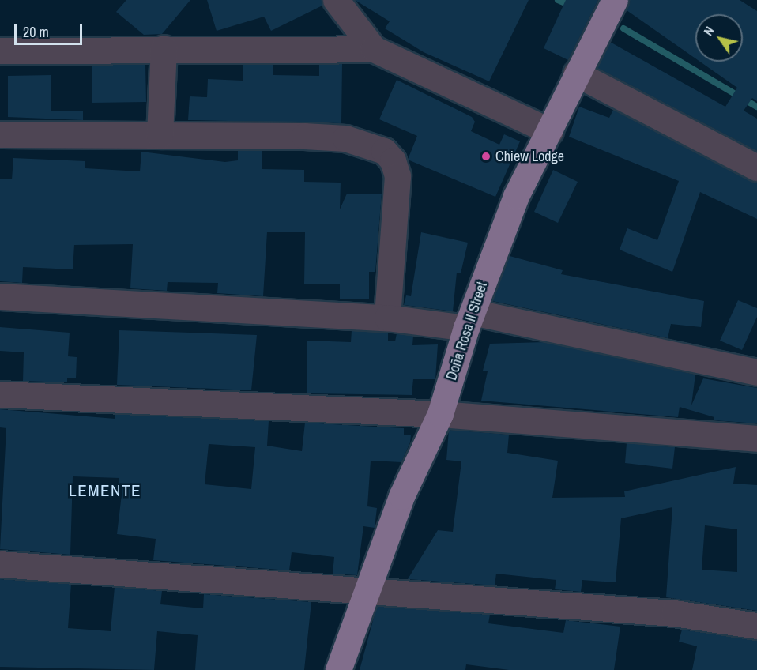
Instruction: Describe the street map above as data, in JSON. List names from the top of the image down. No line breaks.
{"streets":{"main road":["Doña Rosa II Street"]},"districts":["LEMENTE"],"places":["Chiew Lodge"],"scale_bar":"20 m","north":"top left"}
